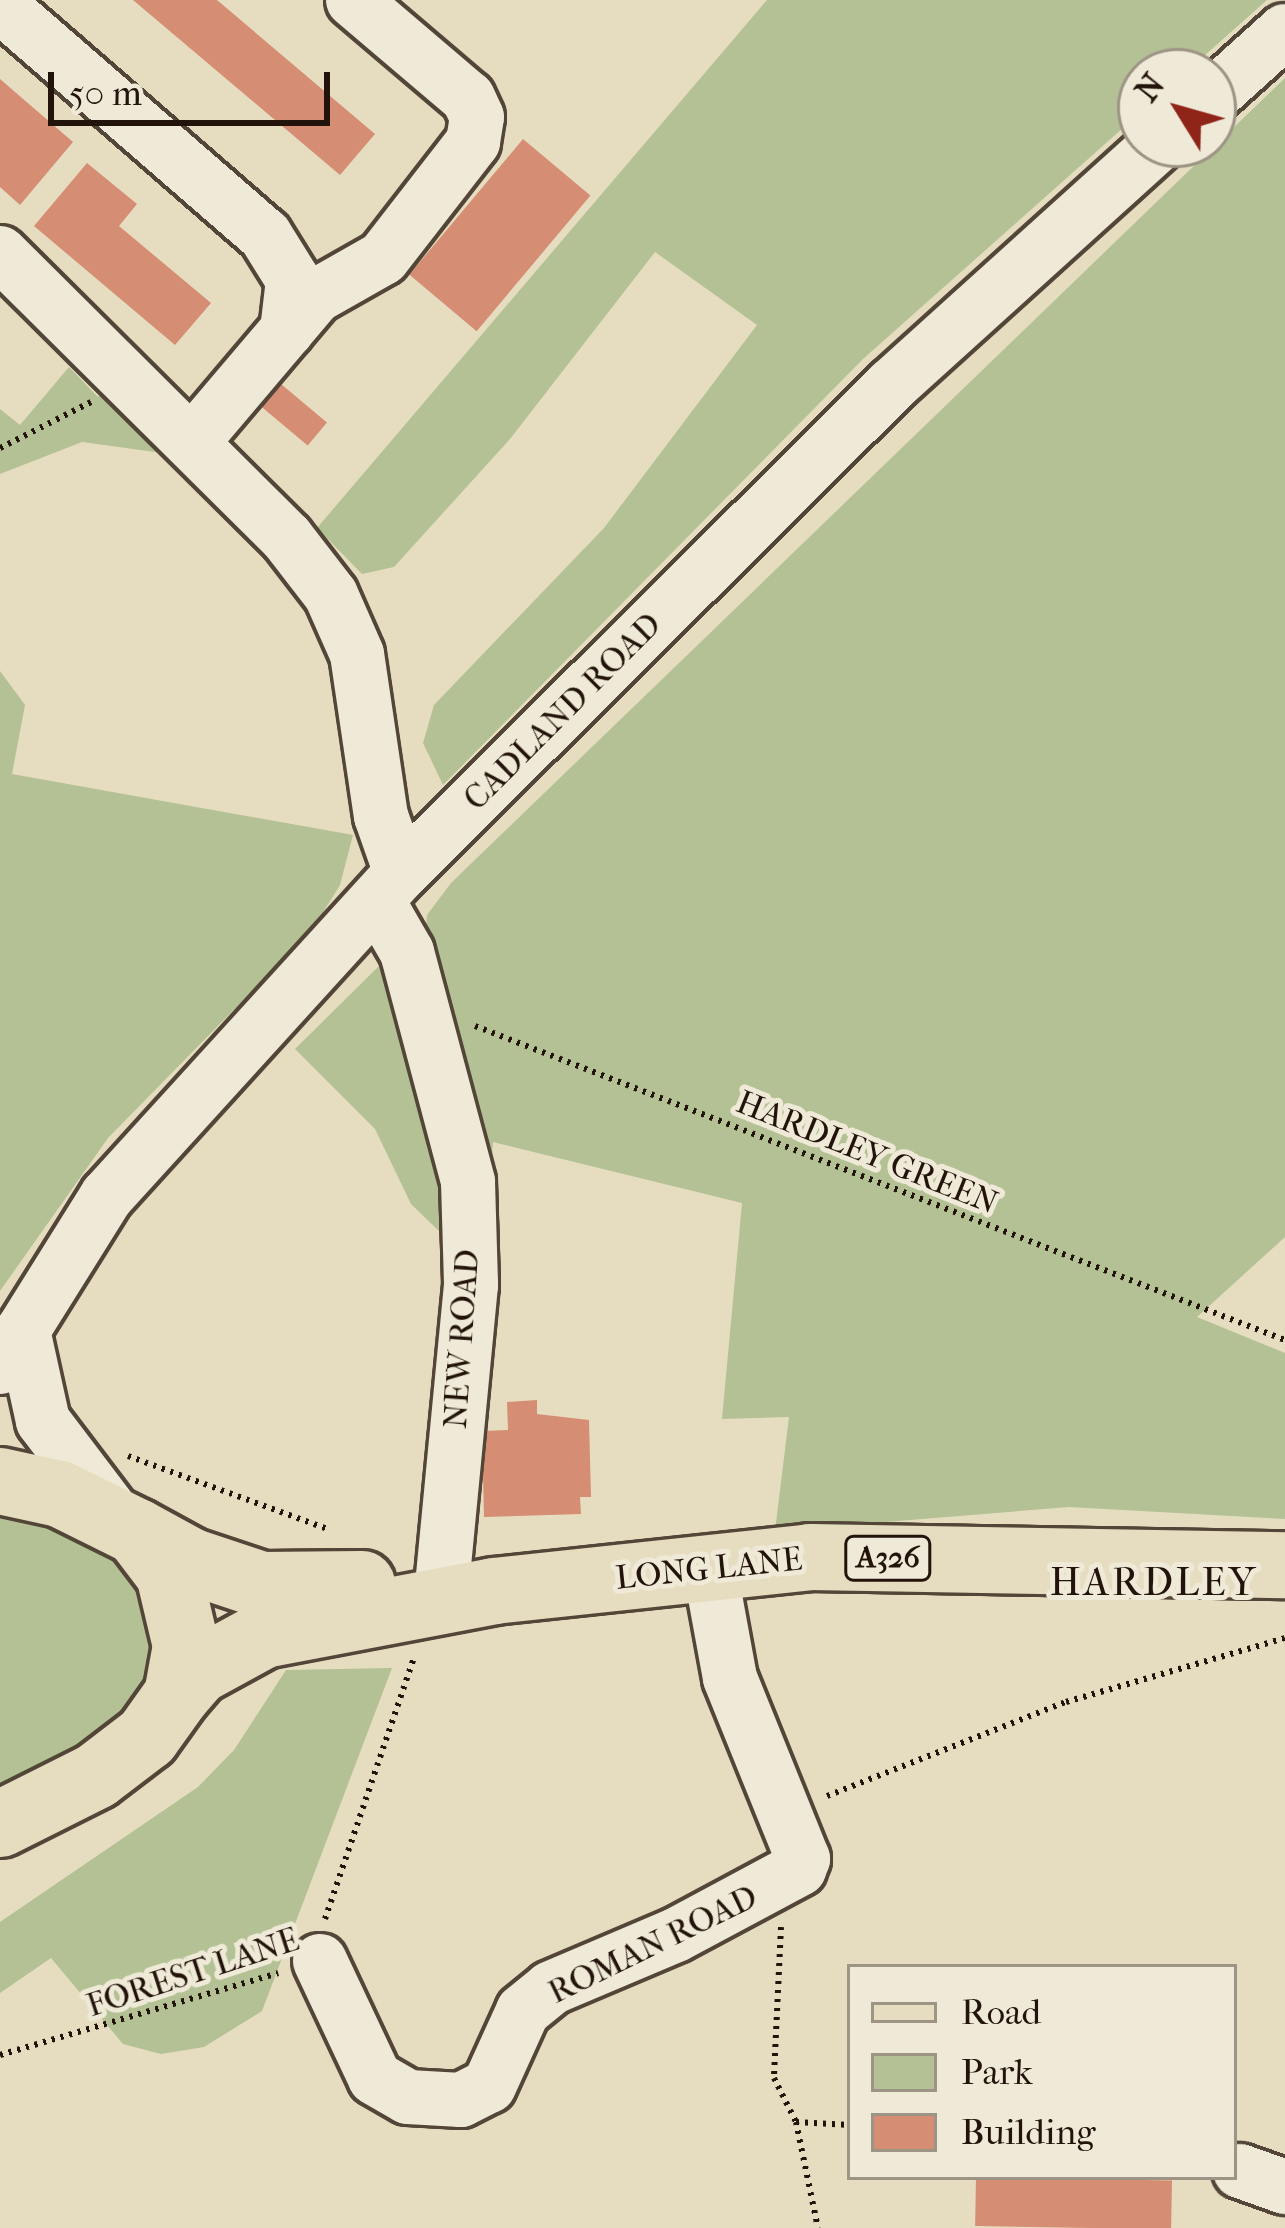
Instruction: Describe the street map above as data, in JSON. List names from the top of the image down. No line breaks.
{"streets":{"main road":["A326","LONG LANE"],"street":["CADLAND ROAD","NEW ROAD","ROMAN ROAD"],"path":["HARDLEY GREEN","FOREST LANE"]},"crossings":[["CADLAND ROAD","NEW ROAD"],["CADLAND ROAD","LONG LANE"],["HARDLEY GREEN","NEW ROAD"],["NEW ROAD","LONG LANE"],["LONG LANE","ROMAN ROAD"],["ROMAN ROAD","FOREST LANE"]],"districts":["HARDLEY"],"legend":["Road","Park","Building"],"scale_bar":"50 m","north":"top left"}
